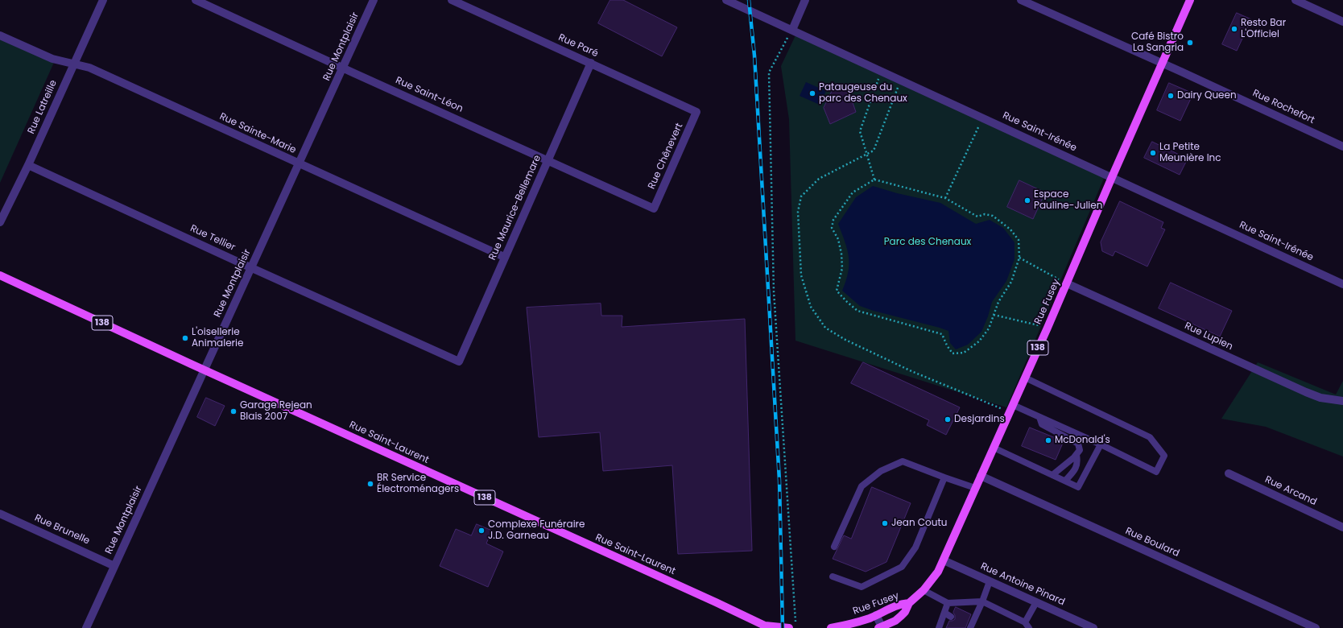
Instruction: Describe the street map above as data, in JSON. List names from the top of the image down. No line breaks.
{"streets":{"main road":["Rue Fusey","138","Rue Saint-Laurent"],"street":["Rue Paré","Rue Montplaisir","Rue Saint-Léon","Rue Latreille","Rue Rochefort","Rue Saint-Irénée","Rue Sainte-Marie","Rue Chênevert","Rue Maurice-Bellemare","Rue Tellier","Rue Lupien","Rue Arcand","Rue Brunelle","Rue Boulard","Rue Antoine Pinard"]},"crossings":[["Rue Paré","Rue Chênevert"],["Rue Paré","Rue Maurice-Bellemare"],["Rue Montplaisir","Rue Saint-Léon"],["Rue Montplaisir","Rue Sainte-Marie"],["Rue Montplaisir","Rue Tellier"],["Rue Montplaisir","Rue Saint-Laurent"],["Rue Montplaisir","Rue Brunelle"],["Rue Saint-Léon","Rue Chênevert"],["Rue Saint-Léon","Rue Maurice-Bellemare"],["Rue Latreille","Rue Sainte-Marie"],["Rue Latreille","Rue Tellier"],["Rue Rochefort","Rue Fusey"],["Rue Saint-Irénée","Rue Fusey"],["Rue Sainte-Marie","Rue Maurice-Bellemare"],["Rue Maurice-Bellemare","Rue Tellier"],["Rue Fusey","Rue Lupien"],["Rue Fusey","Rue Boulard"],["Rue Fusey","Rue Antoine Pinard"],["138","Rue Saint-Laurent"]],"parks":["Parc des Chenaux"],"places":["Resto Bar L'Officiel","Café Bistro La Sangria","Pataugeuse du parc des Chenaux","Dairy Queen","La Petite Meunière Inc","Espace Pauline-Julien","L'oisellerie Animalerie","Garage Rejean Blais 2007","Desjardins","McDonald's","BR Service Électroménagers","Jean Coutu","Complexe Funéraire J.D. Garneau"]}
